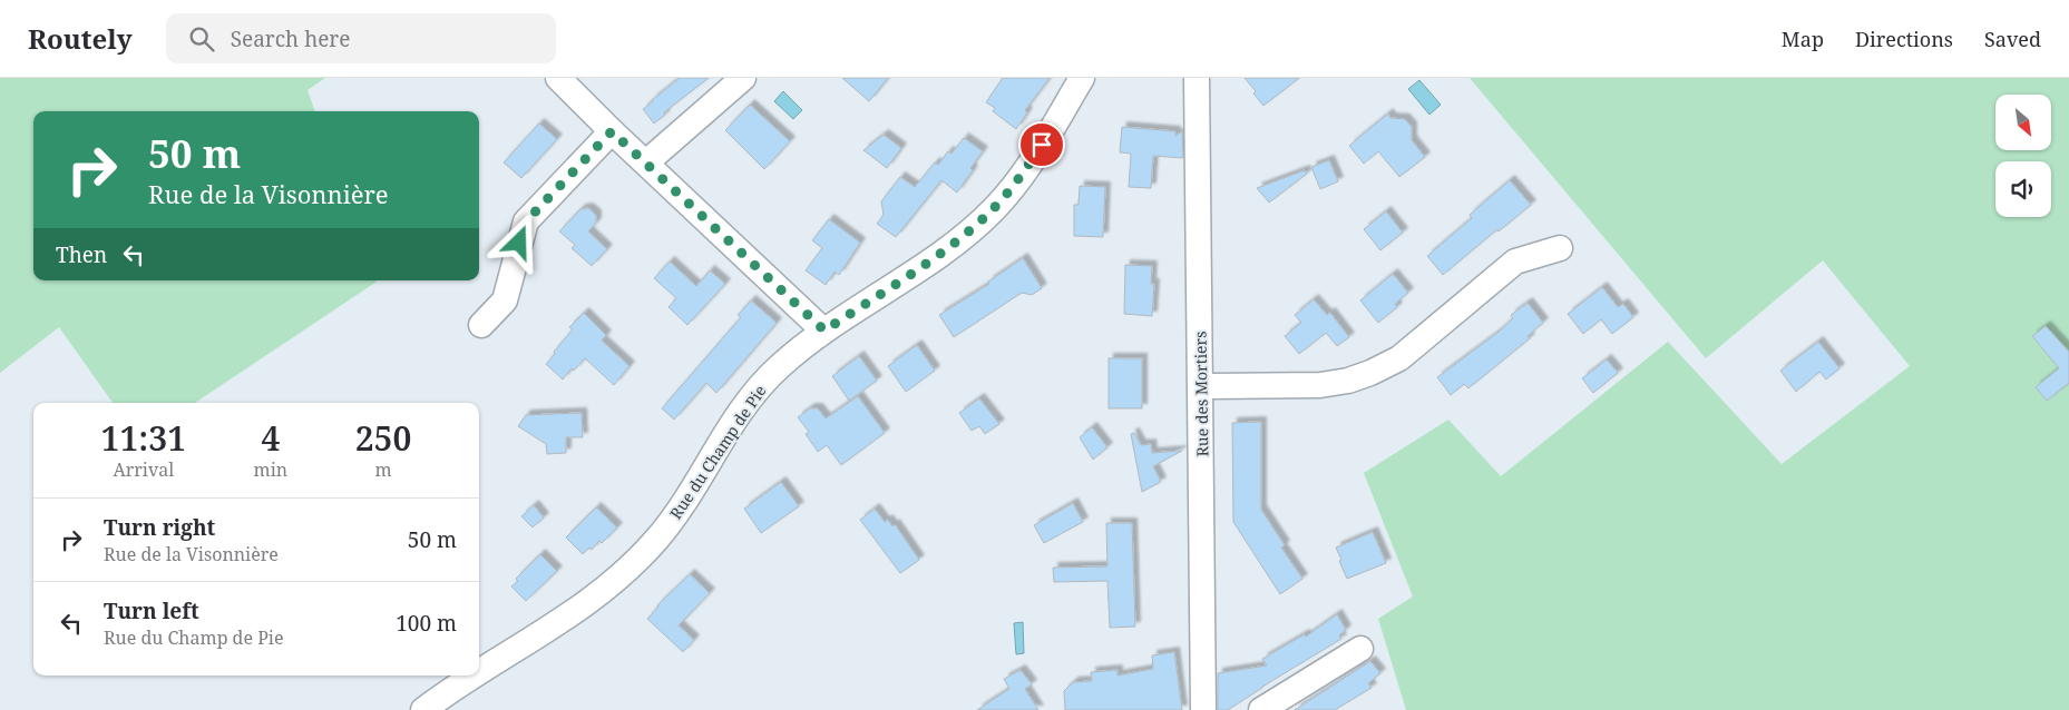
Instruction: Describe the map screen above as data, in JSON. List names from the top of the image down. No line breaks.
{"streets":{"street":["Rue des Mortiers","Rue du Champ de Pie"]},"north":"bottom right","page":{"header":"Routely","search":"Search here","nav":["Map","Directions","Saved"],"turn":["50 m","Rue de la Visonnière"],"then":"Then","eta":["11:31","Arrival","4","min","250","m"],"list":[{"name":"Turn right","note":"Rue de la Visonnière","value":"50 m"},{"name":"Turn left","note":"Rue du Champ de Pie","value":"100 m"}]}}
